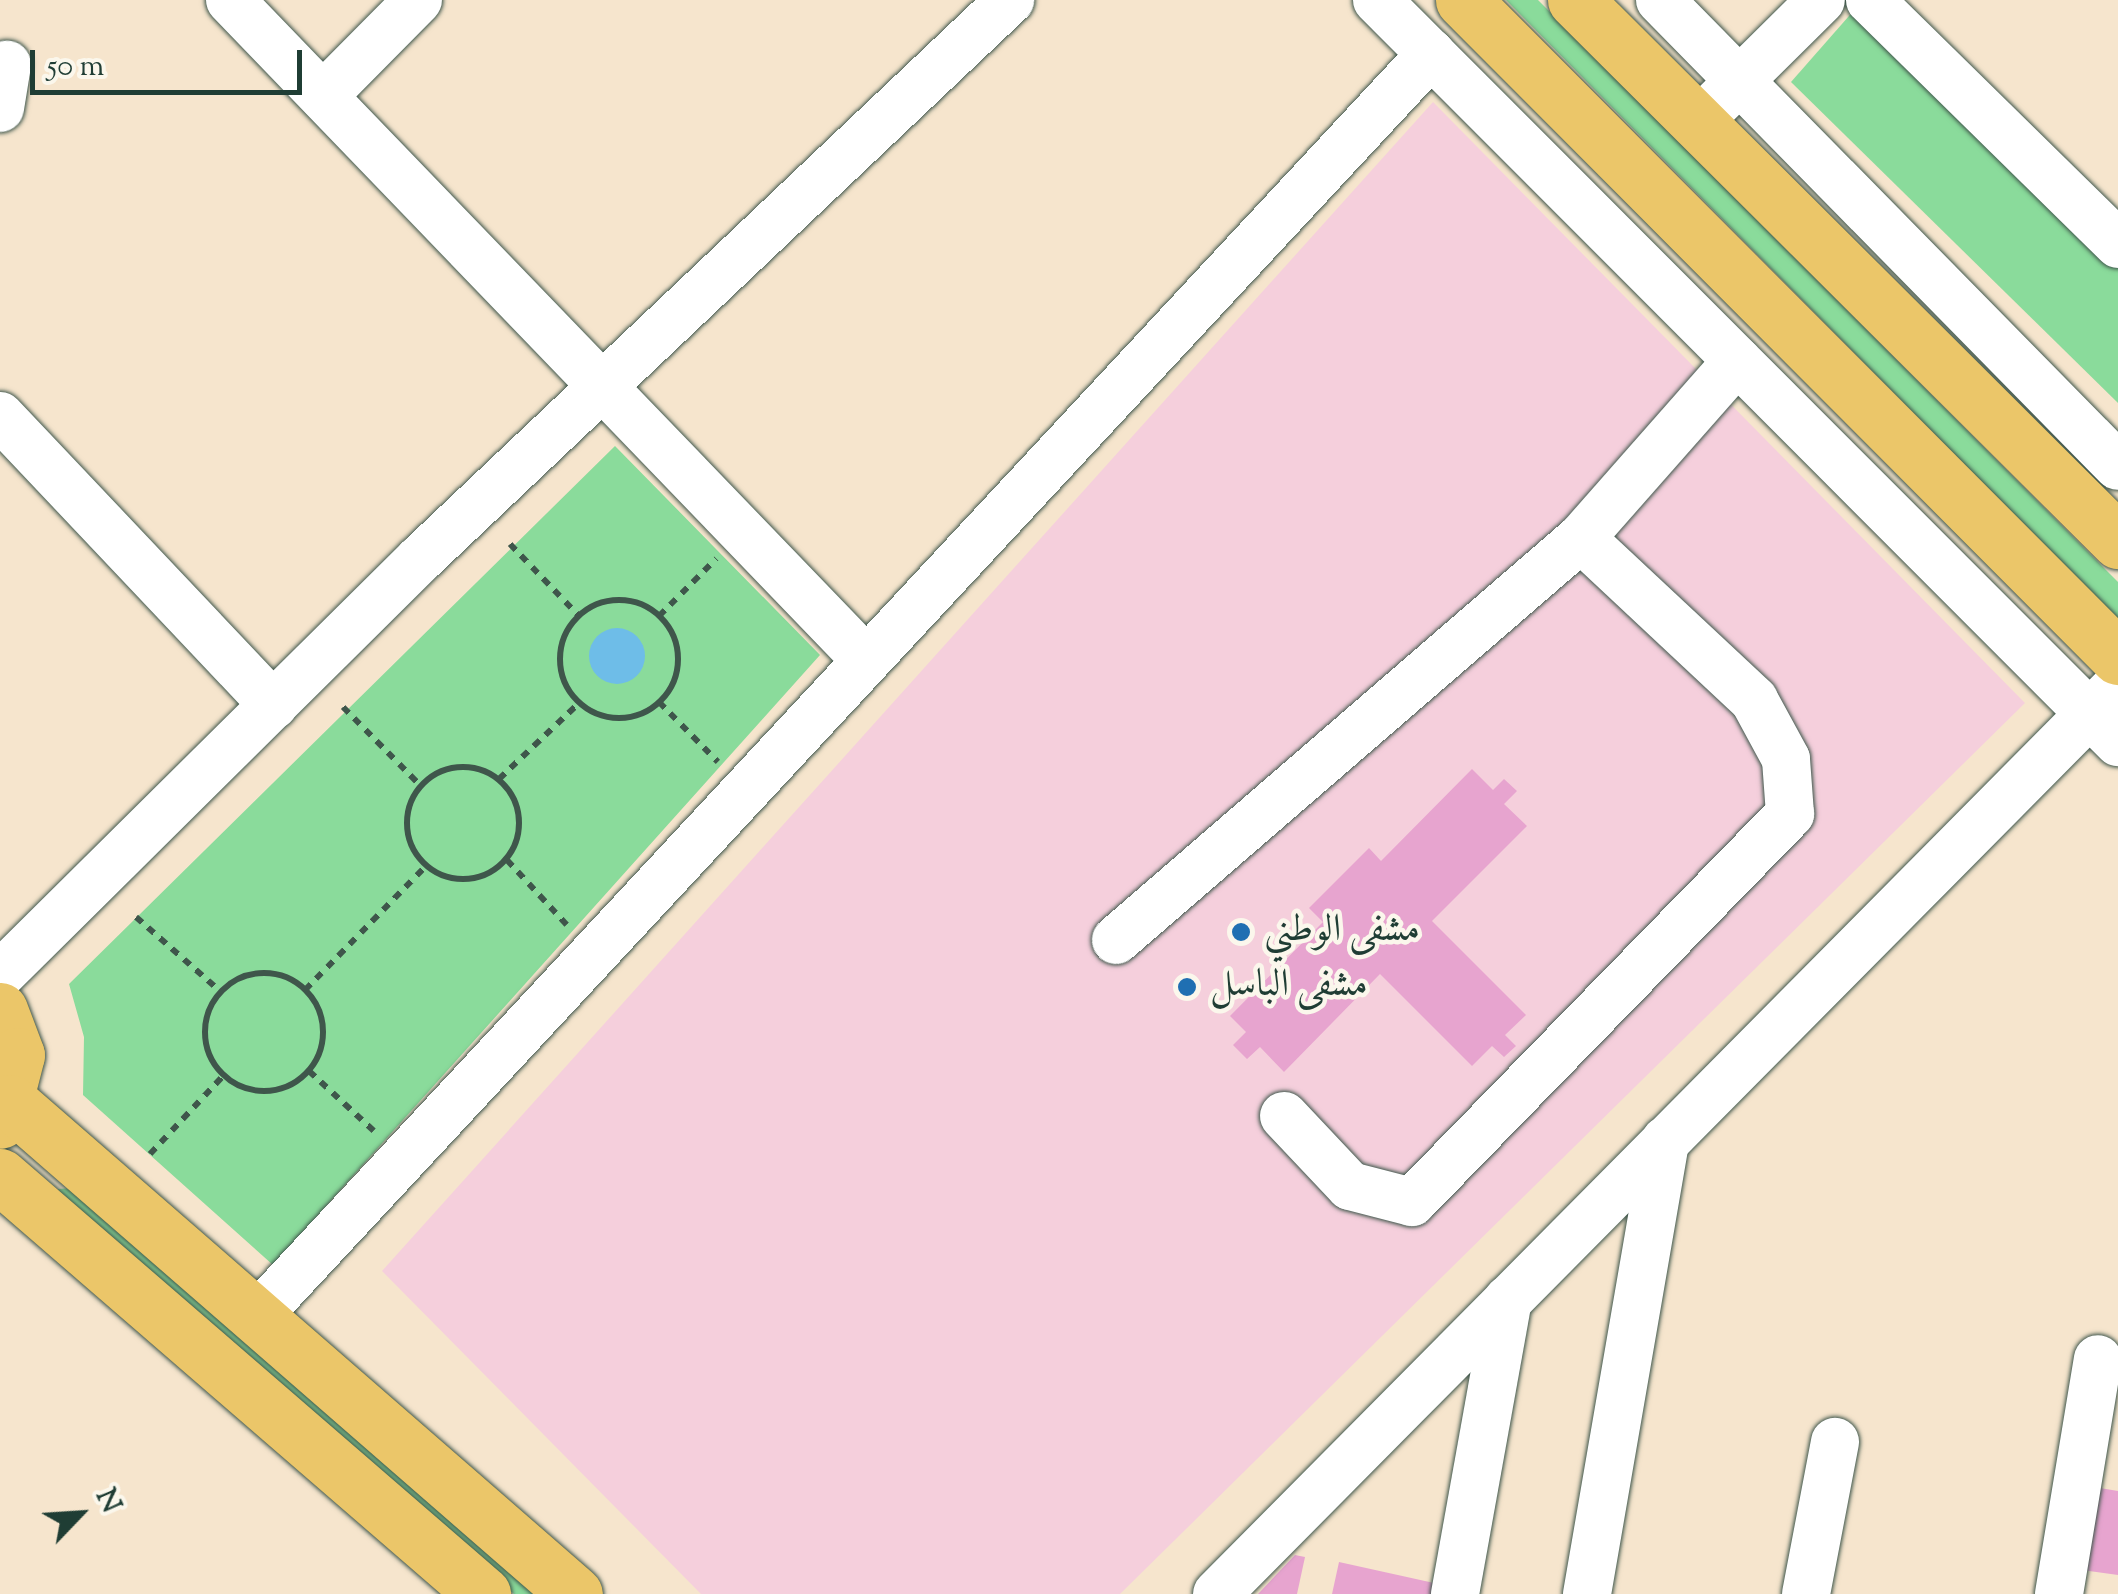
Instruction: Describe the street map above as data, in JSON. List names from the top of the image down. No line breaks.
{"places":["مشفى الوطني","مشفى الباسل"],"scale_bar":"50 m","north":"top right"}
